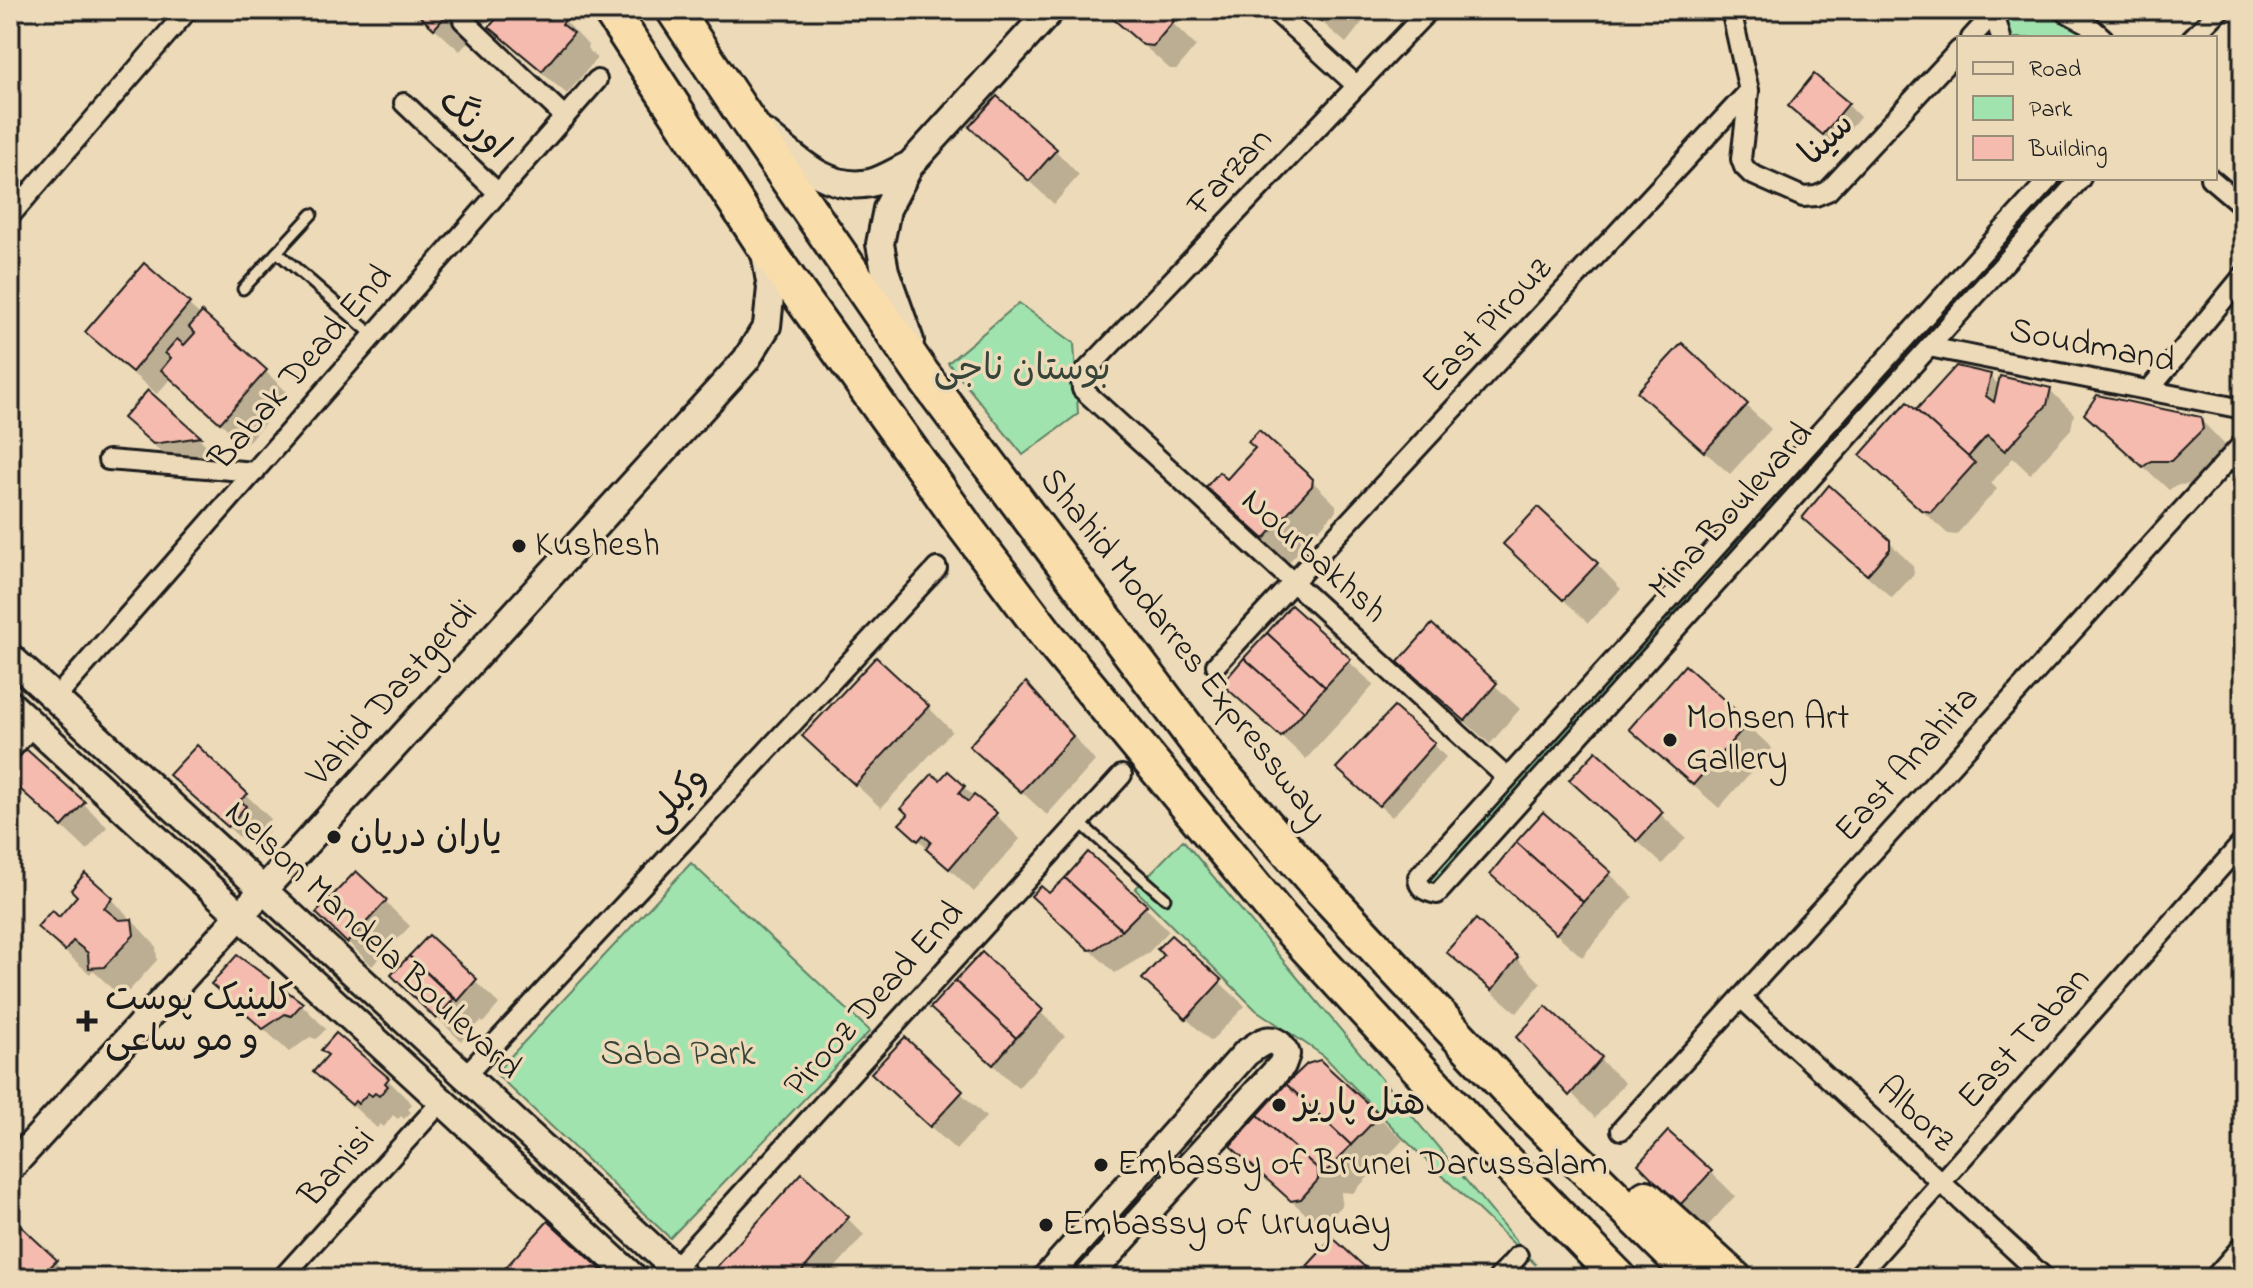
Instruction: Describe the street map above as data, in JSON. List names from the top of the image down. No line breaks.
{"streets":{"highway":["Shahid Modarres Expressway"],"main road":["Vahid Dastgerdi","Nelson Mandela Boulevard"],"street":["اورنگ","سینا","Farzan","East Pirouz","Soudmand","Babak Dead End","Mina Boulevard","Nourbakhsh","East Anahita","وكيلی","Pirooz Dead End","East Taban","Alborz","Banisi"]},"crossings":[["اورنگ","Babak Dead End"],["سینا","East Pirouz"],["Farzan","Nourbakhsh"],["East Pirouz","Nourbakhsh"],["Soudmand","Mina Boulevard"],["Babak Dead End","Nelson Mandela Boulevard"],["Mina Boulevard","Nourbakhsh"],["Vahid Dastgerdi","Nelson Mandela Boulevard"],["East Anahita","Alborz"],["وكيلی","Nelson Mandela Boulevard"],["Nelson Mandela Boulevard","Pirooz Dead End"],["Nelson Mandela Boulevard","Banisi"],["East Taban","Alborz"]],"parks":["بوستان ناجی","Saba Park"],"places":{"other":["Kushesh","Mohsen Art Gallery","یاران دریان","هتل پاریز","Embassy of Brunei Darussalam","Embassy of Uruguay"],"health":["کلینیک پوست و مو ساعی"]},"legend":["Road","Park","Building"]}
